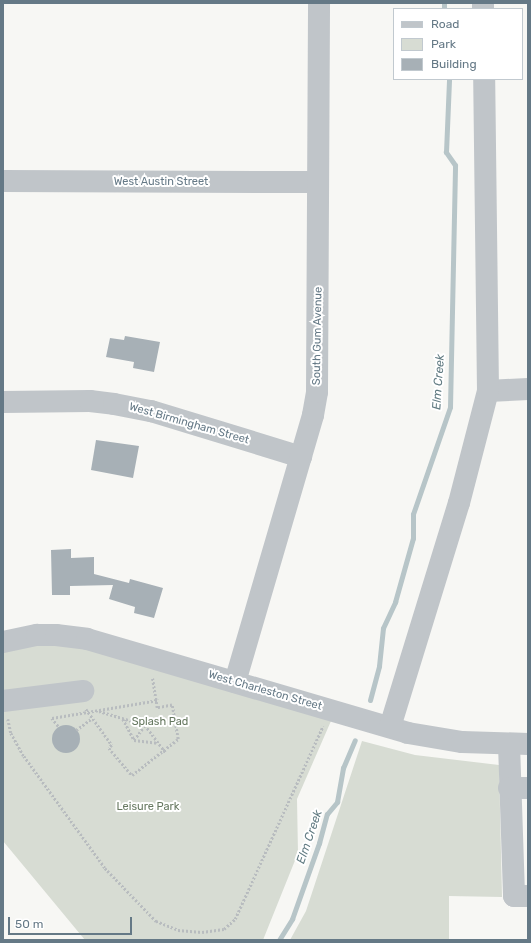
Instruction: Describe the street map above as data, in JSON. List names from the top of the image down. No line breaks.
{"streets":{"street":["West Austin Street","South Gum Avenue","West Birmingham Street","West Charleston Street"]},"crossings":[["West Austin Street","South Gum Avenue"],["South Gum Avenue","West Birmingham Street"],["South Gum Avenue","West Charleston Street"]],"water":["Elm Creek"],"parks":["Splash Pad","Leisure Park"],"legend":["Road","Park","Building"],"scale_bar":"50 m"}
